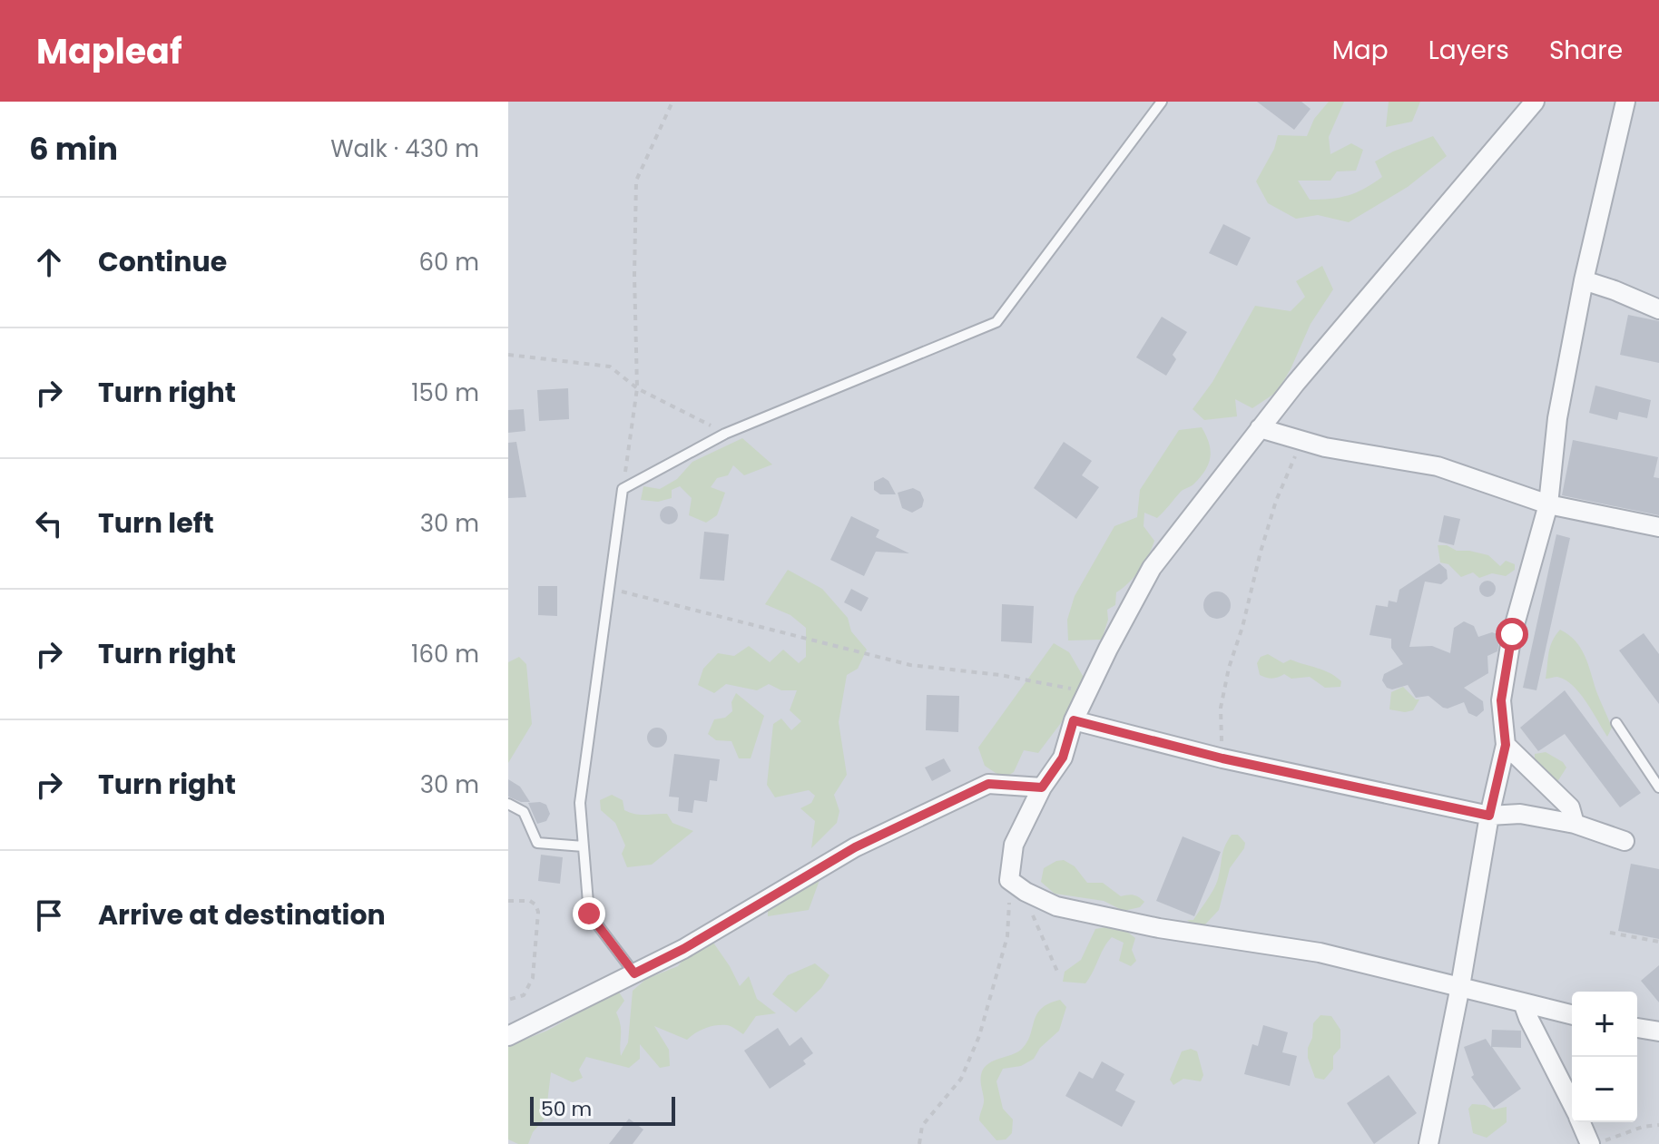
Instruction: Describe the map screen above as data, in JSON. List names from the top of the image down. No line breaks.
{"scale_bar":"50 m","page":{"header":"Mapleaf","nav":["Map","Layers","Share"],"heading":["6 min","Walk · 430 m"],"list":[["Continue","60 m"],["Turn right","150 m"],["Turn left","30 m"],["Turn right","160 m"],["Turn right","30 m"],"Arrive at destination"],"map_buttons":["+","−"],"scale":"50 m"}}
